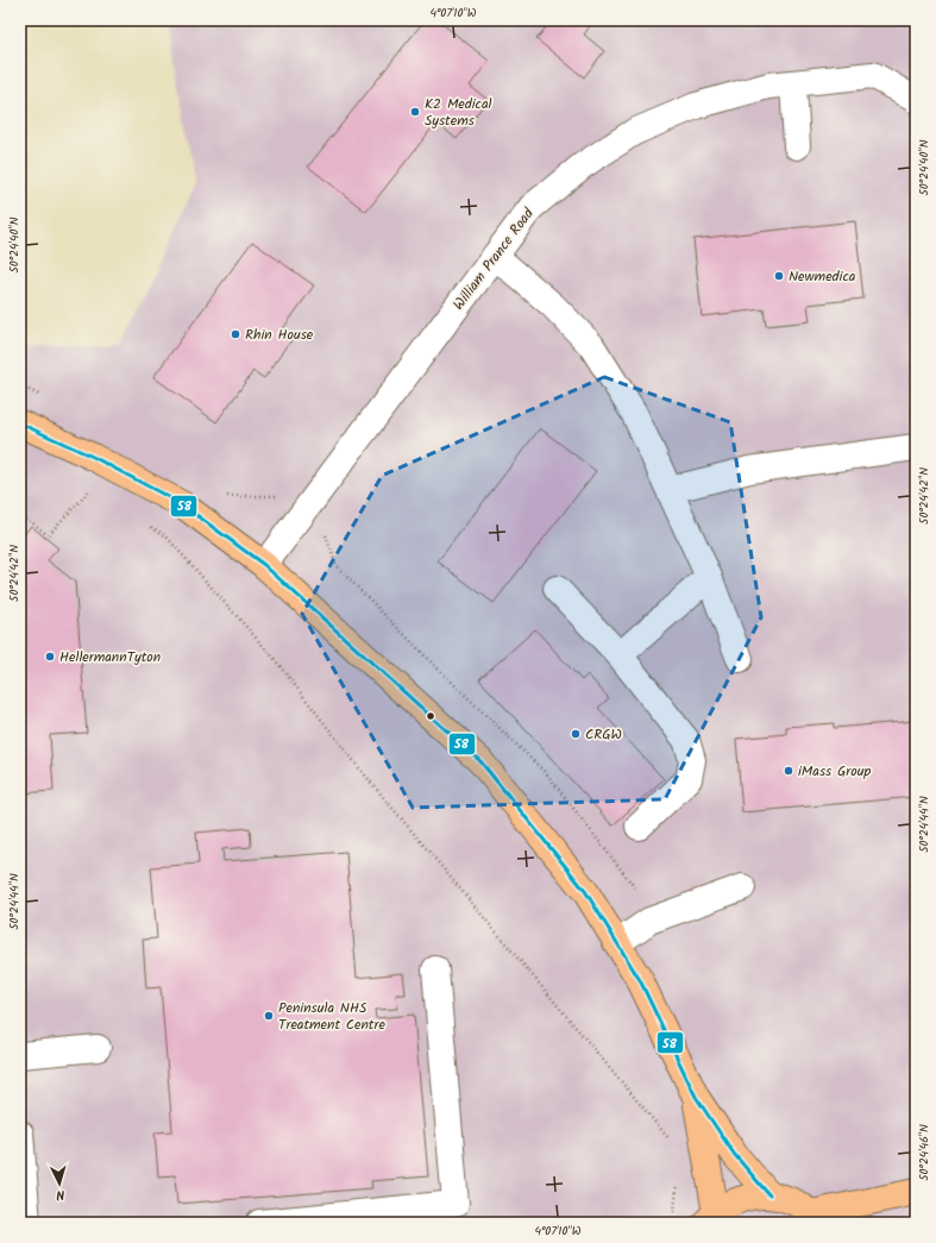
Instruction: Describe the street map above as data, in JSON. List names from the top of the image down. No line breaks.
{"streets":{"street":["William Prance Road"]},"places":["K2 Medical Systems","Newmedica","Rhin House","HellermannTyton","CRGW","iMass Group","Peninsula NHS Treatment Centre"],"lines":["transit line 58"],"north":"bottom","coordinates":["4°07'10\"W","50°24'40\"N","50°24'42\"N","50°24'44\"N","50°24'46\"N"]}
